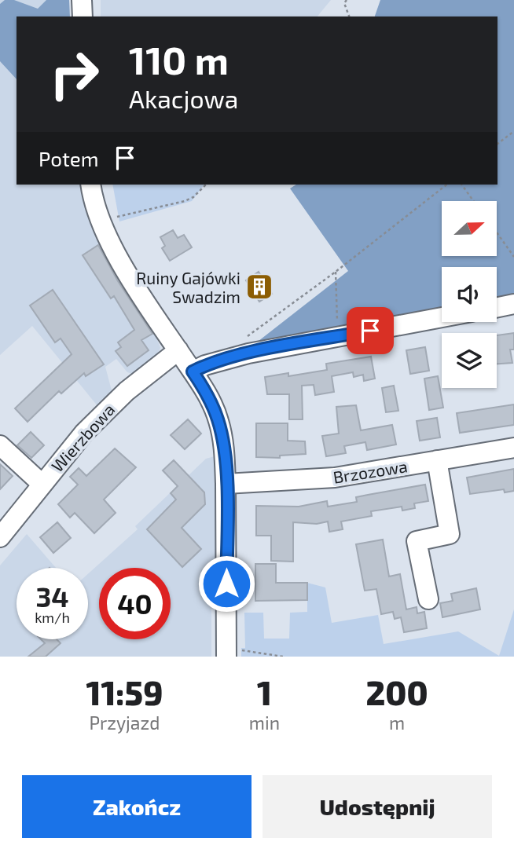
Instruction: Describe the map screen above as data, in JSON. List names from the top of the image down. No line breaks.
{"streets":{"street":["Wierzbowa","Brzozowa"]},"places":{"building":["Ruiny Gajówki Swadzim"]},"north":"right","page":{"turn":["110 m","Akacjowa"],"then":"Potem","speed":"34 km/h","limit":"40","eta":["11:59","Przyjazd","1","min","200","m"],"buttons":["Zakończ","Udostępnij"]}}
